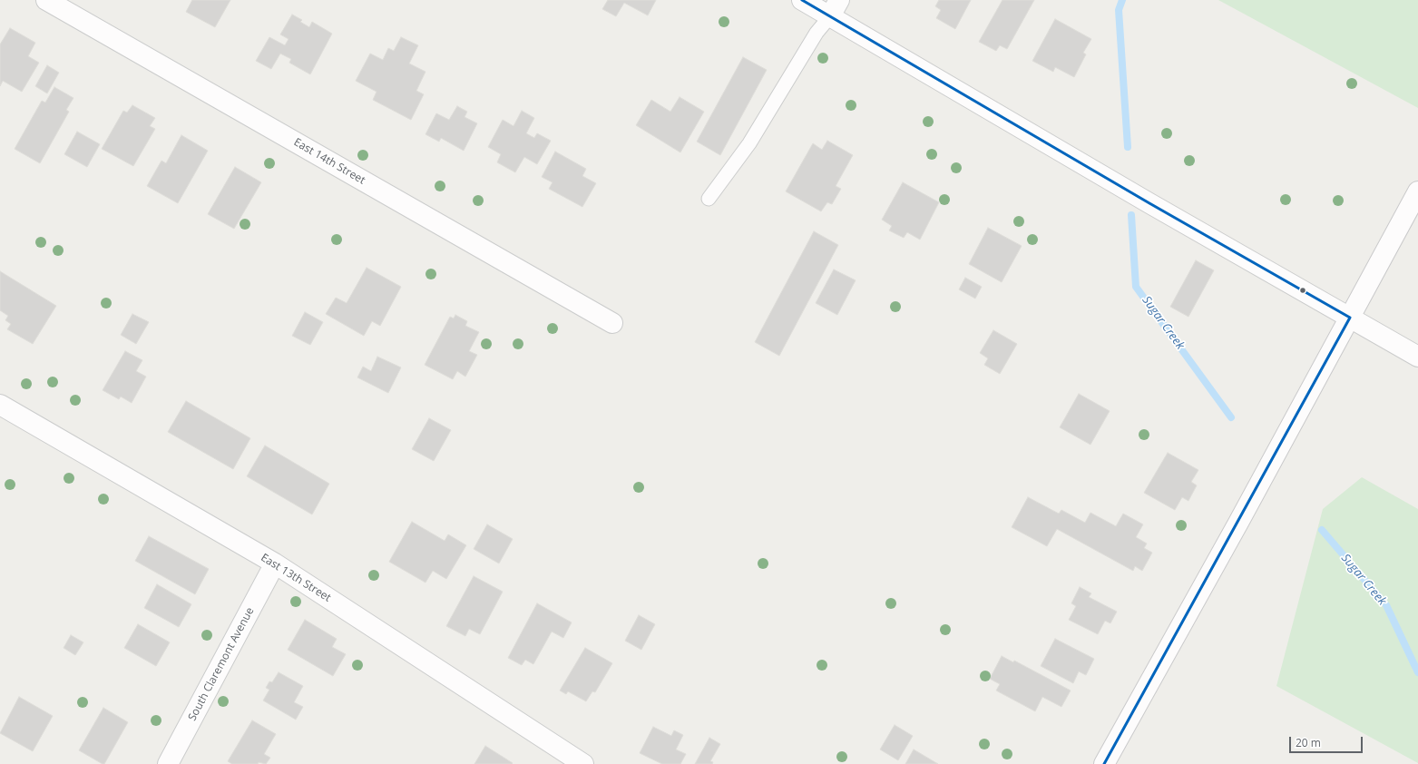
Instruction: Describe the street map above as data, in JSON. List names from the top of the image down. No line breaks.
{"streets":{"street":["East 14th Street","East 13th Street","South Claremont Avenue"]},"crossings":[["East 13th Street","South Claremont Avenue"]],"water":["Sugar Creek"],"scale_bar":"20 m"}
